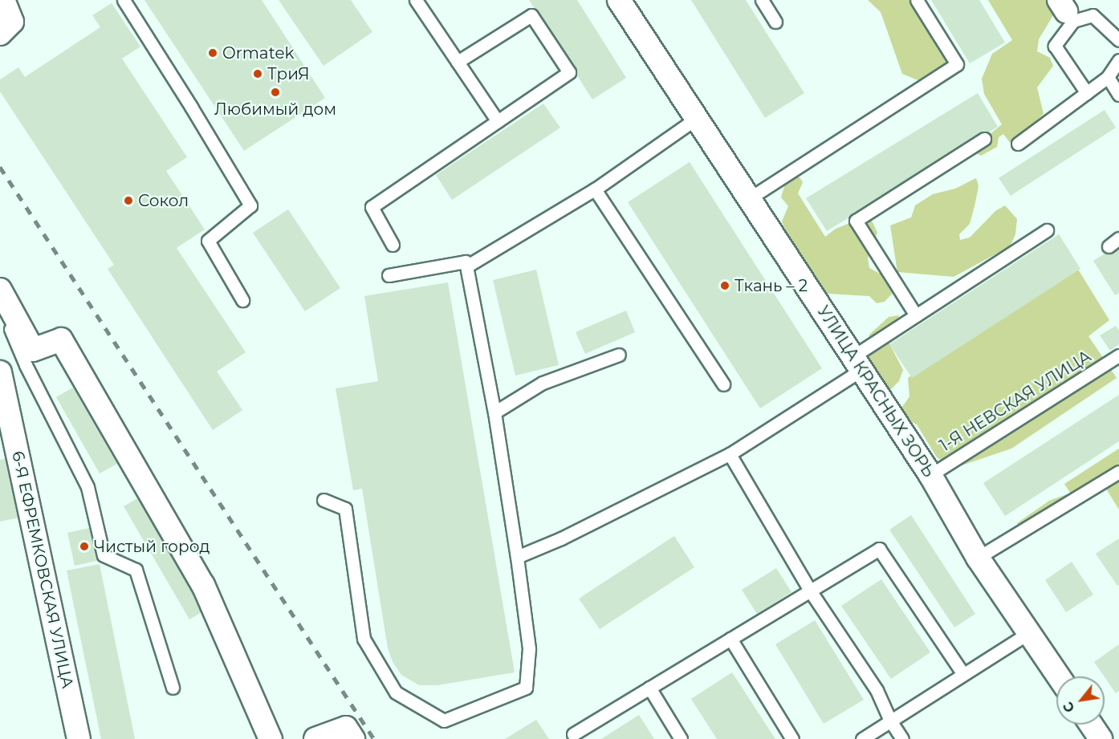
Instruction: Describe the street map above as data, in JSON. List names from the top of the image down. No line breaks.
{"streets":{"street":["УЛИЦА КРАСНЫХ ЗОРЬ","6-Я ЕФРЕМКОВСКАЯ УЛИЦА"],"lane":["1-Я НЕВСКАЯ УЛИЦА"]},"crossings":[["УЛИЦА КРАСНЫХ ЗОРЬ","1-Я НЕВСКАЯ УЛИЦА"]],"places":["Ormatek","ТриЯ","Любимый дом","Сокол","Ткань – 2","Чистый город"],"north":"bottom left"}
